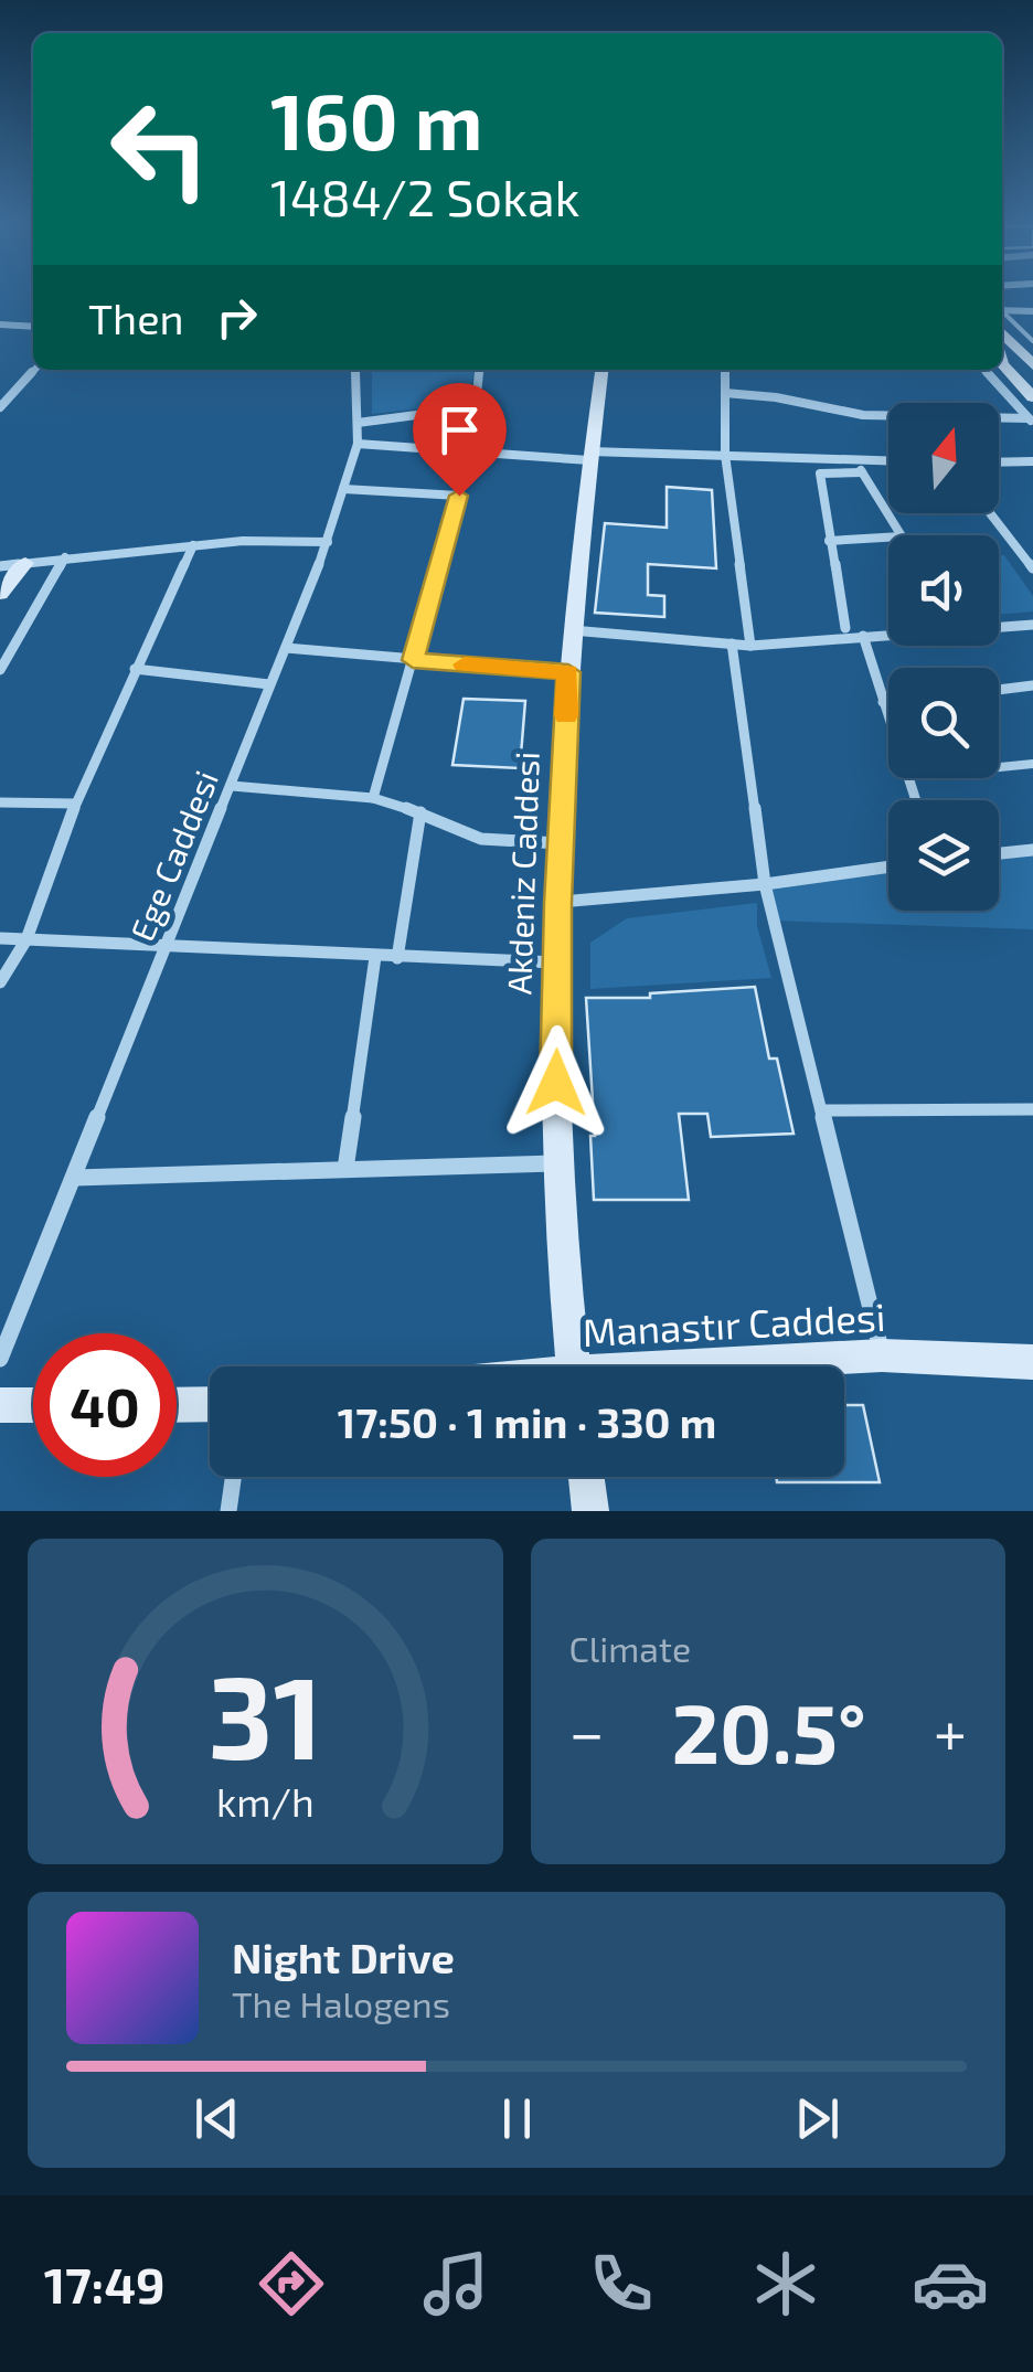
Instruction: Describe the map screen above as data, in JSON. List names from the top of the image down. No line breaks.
{"streets":{"street":["Ege Caddesi","Akdeniz Caddesi","Manastır Caddesi"]},"north":"top","page":{"turn":["160 m","1484/2 Sokak"],"then":"Then","limit":"40","trip":"17:50 · 1 min · 330 m","tile":"Climate","heat":["−","20.5°","+"],"song":["Night Drive","The Halogens"],"tabs":"17:49","gauge":["31","km/h"]}}
